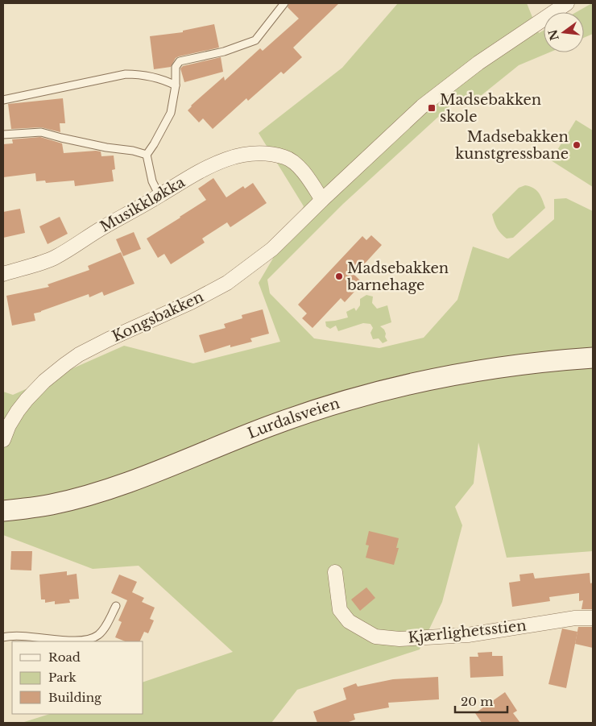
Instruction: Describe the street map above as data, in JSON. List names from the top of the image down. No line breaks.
{"streets":{"main road":["Lurdalsveien"],"street":["Musikkløkka","Kongsbakken","Kjærlighetsstien"]},"crossings":[["Musikkløkka","Kongsbakken"]],"places":{"transit":["Madsebakken skole"],"other":["Madsebakken kunstgressbane","Madsebakken barnehage"]},"legend":["Road","Park","Building"],"scale_bar":"20 m","north":"left"}
